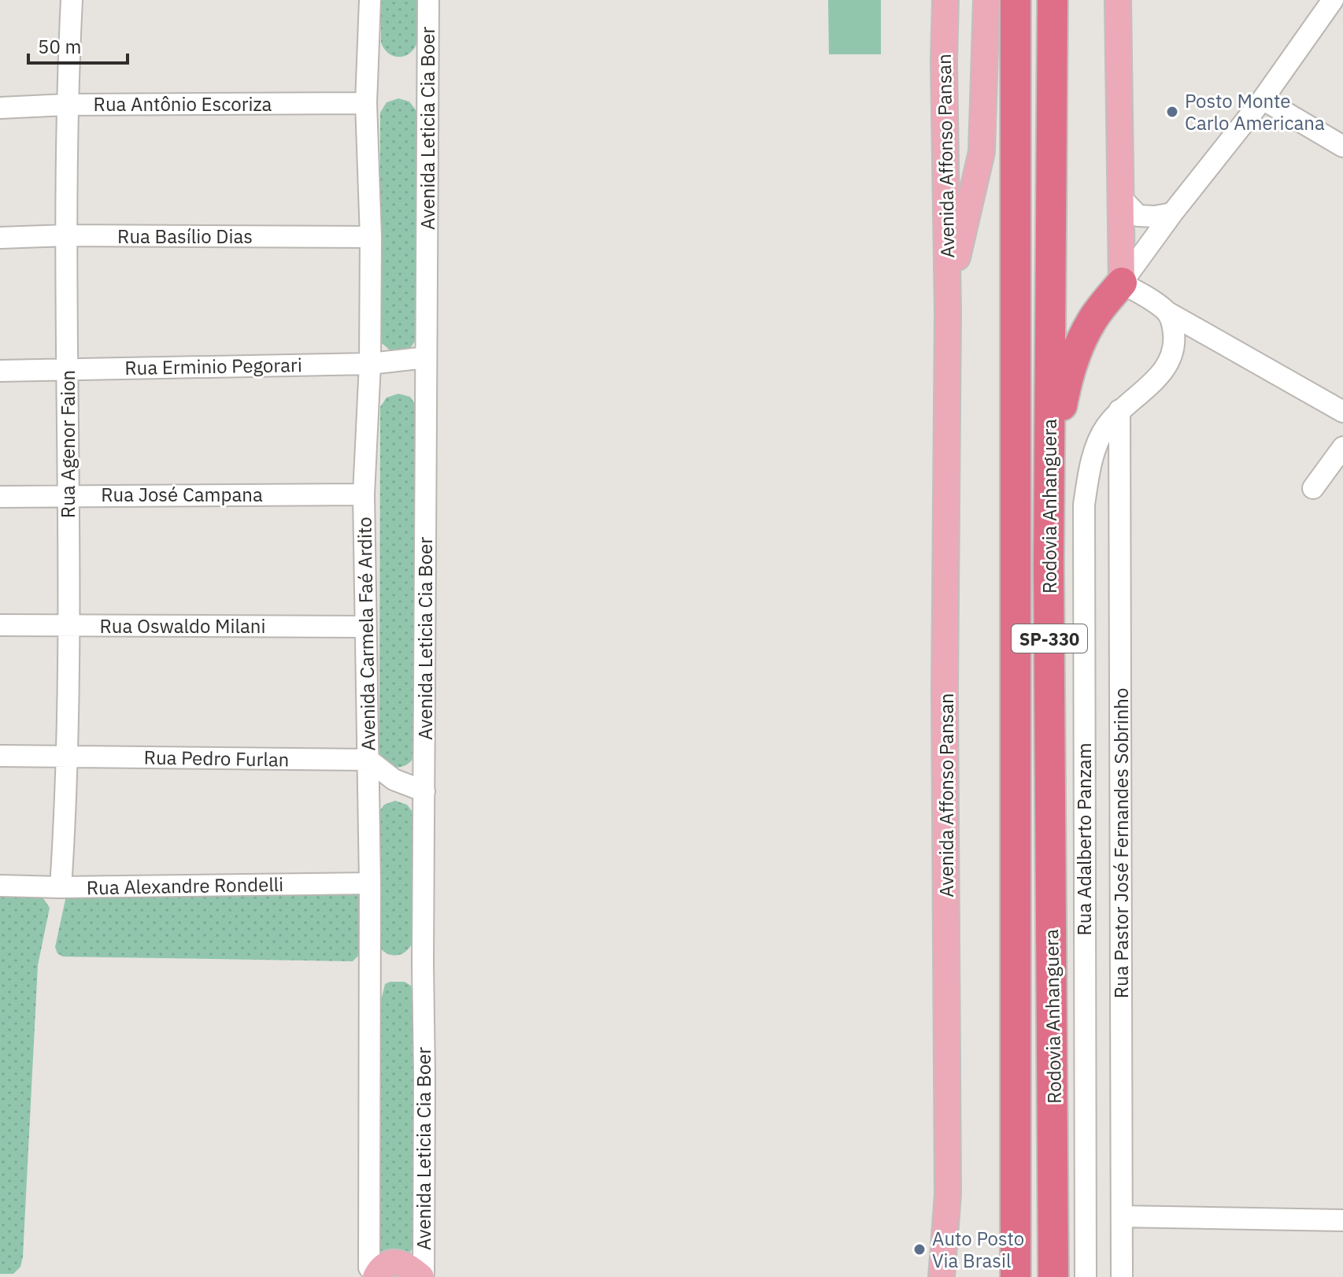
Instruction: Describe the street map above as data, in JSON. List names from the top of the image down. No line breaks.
{"streets":{"highway":["Rodovia Anhanguera","SP-330"],"main road":["Avenida Affonso Pansan"],"street":["Rua Antônio Escoriza","Avenida Leticia Cia Boer","Rua Basílio Dias","Rua Erminio Pegorari","Rua Agenor Faion","Rua José Campana","Rua Oswaldo Milani","Avenida Carmela Faé Ardito","Rua Pedro Furlan","Rua Adalberto Panzam","Rua Pastor José Fernandes Sobrinho","Rua Alexandre Rondelli"]},"crossings":[["Rua Antônio Escoriza","Rua Agenor Faion"],["Rua Antônio Escoriza","Avenida Carmela Faé Ardito"],["Avenida Leticia Cia Boer","Rua Erminio Pegorari"],["Rua Basílio Dias","Rua Agenor Faion"],["Rua Basílio Dias","Avenida Carmela Faé Ardito"],["Rua Erminio Pegorari","Rua Agenor Faion"],["Rua Erminio Pegorari","Avenida Carmela Faé Ardito"],["Rua Agenor Faion","Rua José Campana"],["Rua Agenor Faion","Rua Oswaldo Milani"],["Rua Agenor Faion","Rua Pedro Furlan"],["Rua Agenor Faion","Rua Alexandre Rondelli"],["Rua José Campana","Avenida Carmela Faé Ardito"],["Rua Oswaldo Milani","Avenida Carmela Faé Ardito"],["Avenida Carmela Faé Ardito","Rua Pedro Furlan"],["Avenida Carmela Faé Ardito","Rua Alexandre Rondelli"],["Rua Adalberto Panzam","Rua Pastor José Fernandes Sobrinho"]],"places":["Posto Monte Carlo Americana","Auto Posto Via Brasil"],"scale_bar":"50 m"}
